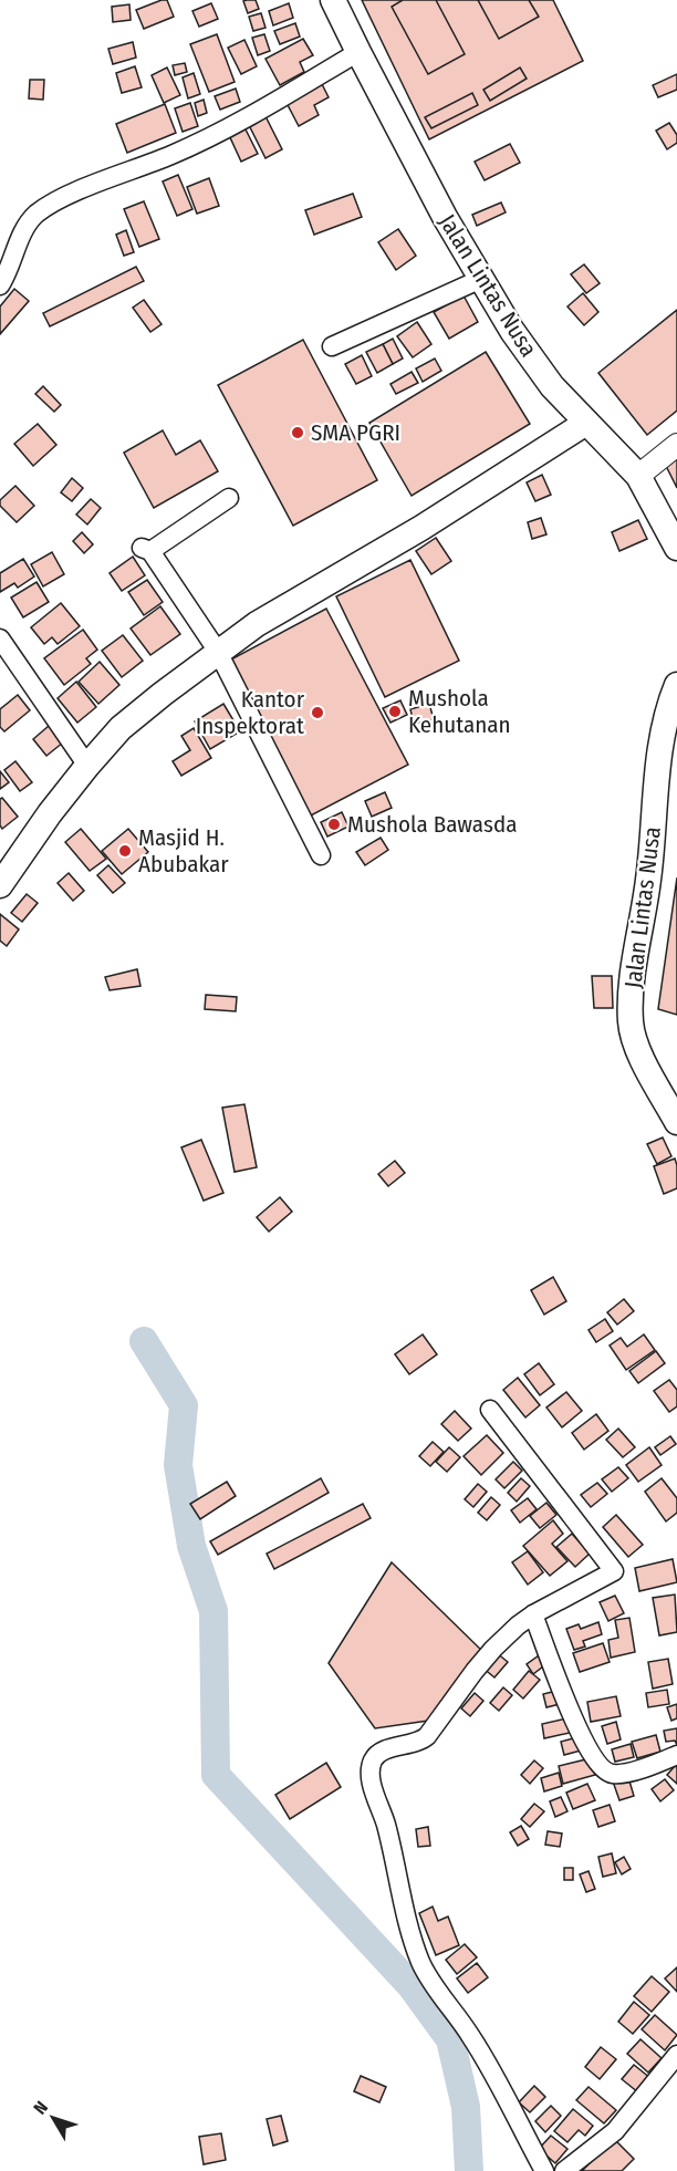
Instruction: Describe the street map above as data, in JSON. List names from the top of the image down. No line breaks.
{"streets":{"highway":["Jalan Lintas Nusa"]},"places":["SMA PGRI","Mushola Kehutanan","Kantor Inspektorat","Mushola Bawasda","Masjid H. Abubakar"],"north":"top left"}
